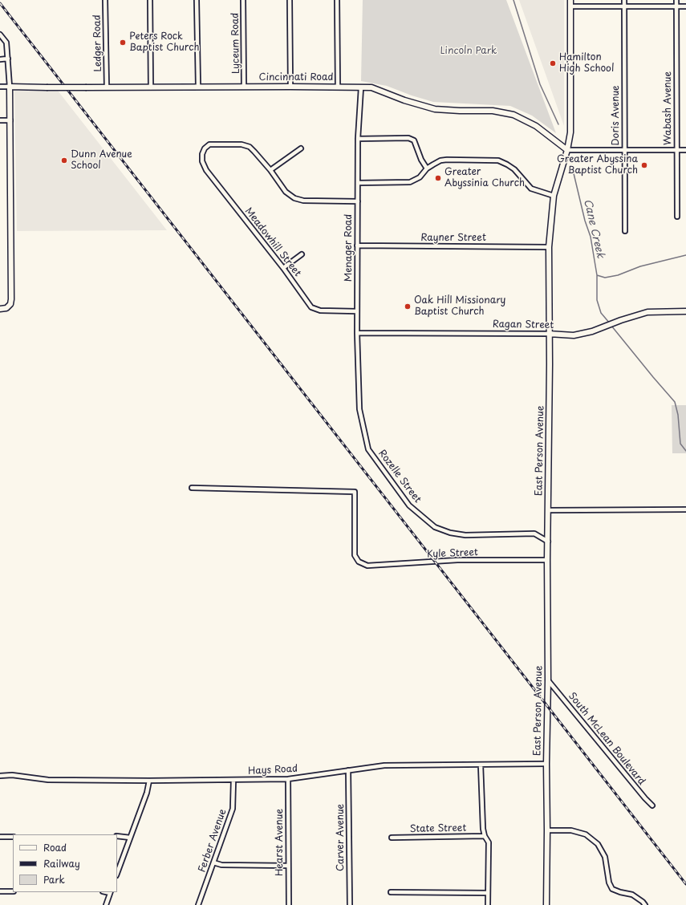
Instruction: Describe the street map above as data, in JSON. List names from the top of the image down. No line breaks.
{"streets":{"street":["Ledger Road","Lyceum Road","Cincinnati Road","Wabash Avenue","Doris Avenue","Rayner Street","Meadowhill Street","Menager Road","Ragan Street","East Person Avenue","Rozelle Street","Kyle Street","South McLean Boulevard","Hays Road","State Street","Carver Avenue","Ferber Avenue","Hearst Avenue"]},"crossings":[["Ledger Road","Cincinnati Road"],["Lyceum Road","Cincinnati Road"],["Cincinnati Road","Menager Road"],["Cincinnati Road","East Person Avenue"],["Rayner Street","Menager Road"],["Rayner Street","East Person Avenue"],["Meadowhill Street","Menager Road"],["Menager Road","Ragan Street"],["Menager Road","Rozelle Street"],["Ragan Street","East Person Avenue"],["East Person Avenue","Rozelle Street"],["East Person Avenue","Kyle Street"],["East Person Avenue","South McLean Boulevard"],["East Person Avenue","Hays Road"],["Hays Road","Carver Avenue"],["Hays Road","Ferber Avenue"],["Hays Road","Hearst Avenue"]],"water":["Cane Creek"],"parks":["Lincoln Park"],"places":["Peters Rock Baptist Church","Hamilton High School","Dunn Avenue School","Greater Abyssina Baptist Church","Greater Abyssinia Church","Oak Hill Missionary Baptist Church"],"legend":["Road","Railway","Park"]}
